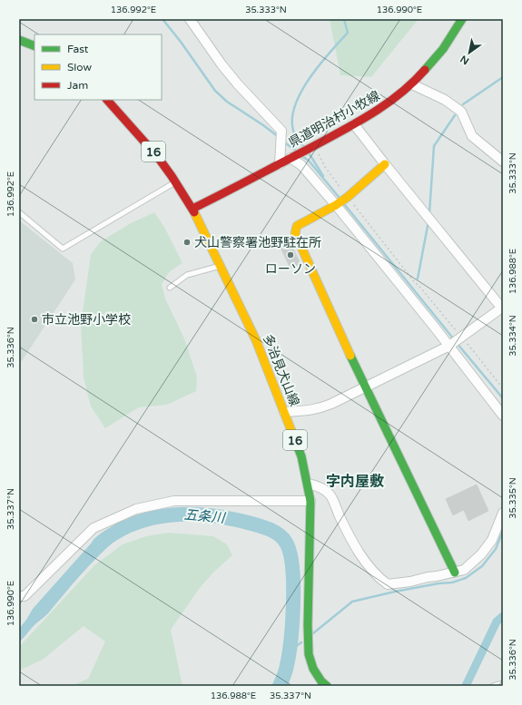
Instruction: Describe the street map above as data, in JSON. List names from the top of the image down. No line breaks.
{"streets":{"main road":["県道明治村小牧線","16","多治見犬山線"]},"crossings":[["県道明治村小牧線","多治見犬山線"]],"districts":["字内屋敷"],"water":["五条川"],"places":["犬山警察署池野駐在所","ローソン","市立池野小学校"],"legend":["Fast","Slow","Jam"],"north":"bottom left","coordinates":["136.992°E","35.333°N","136.990°E","136.988°E","35.334°N","35.336°N","35.335°N","35.337°N"]}
